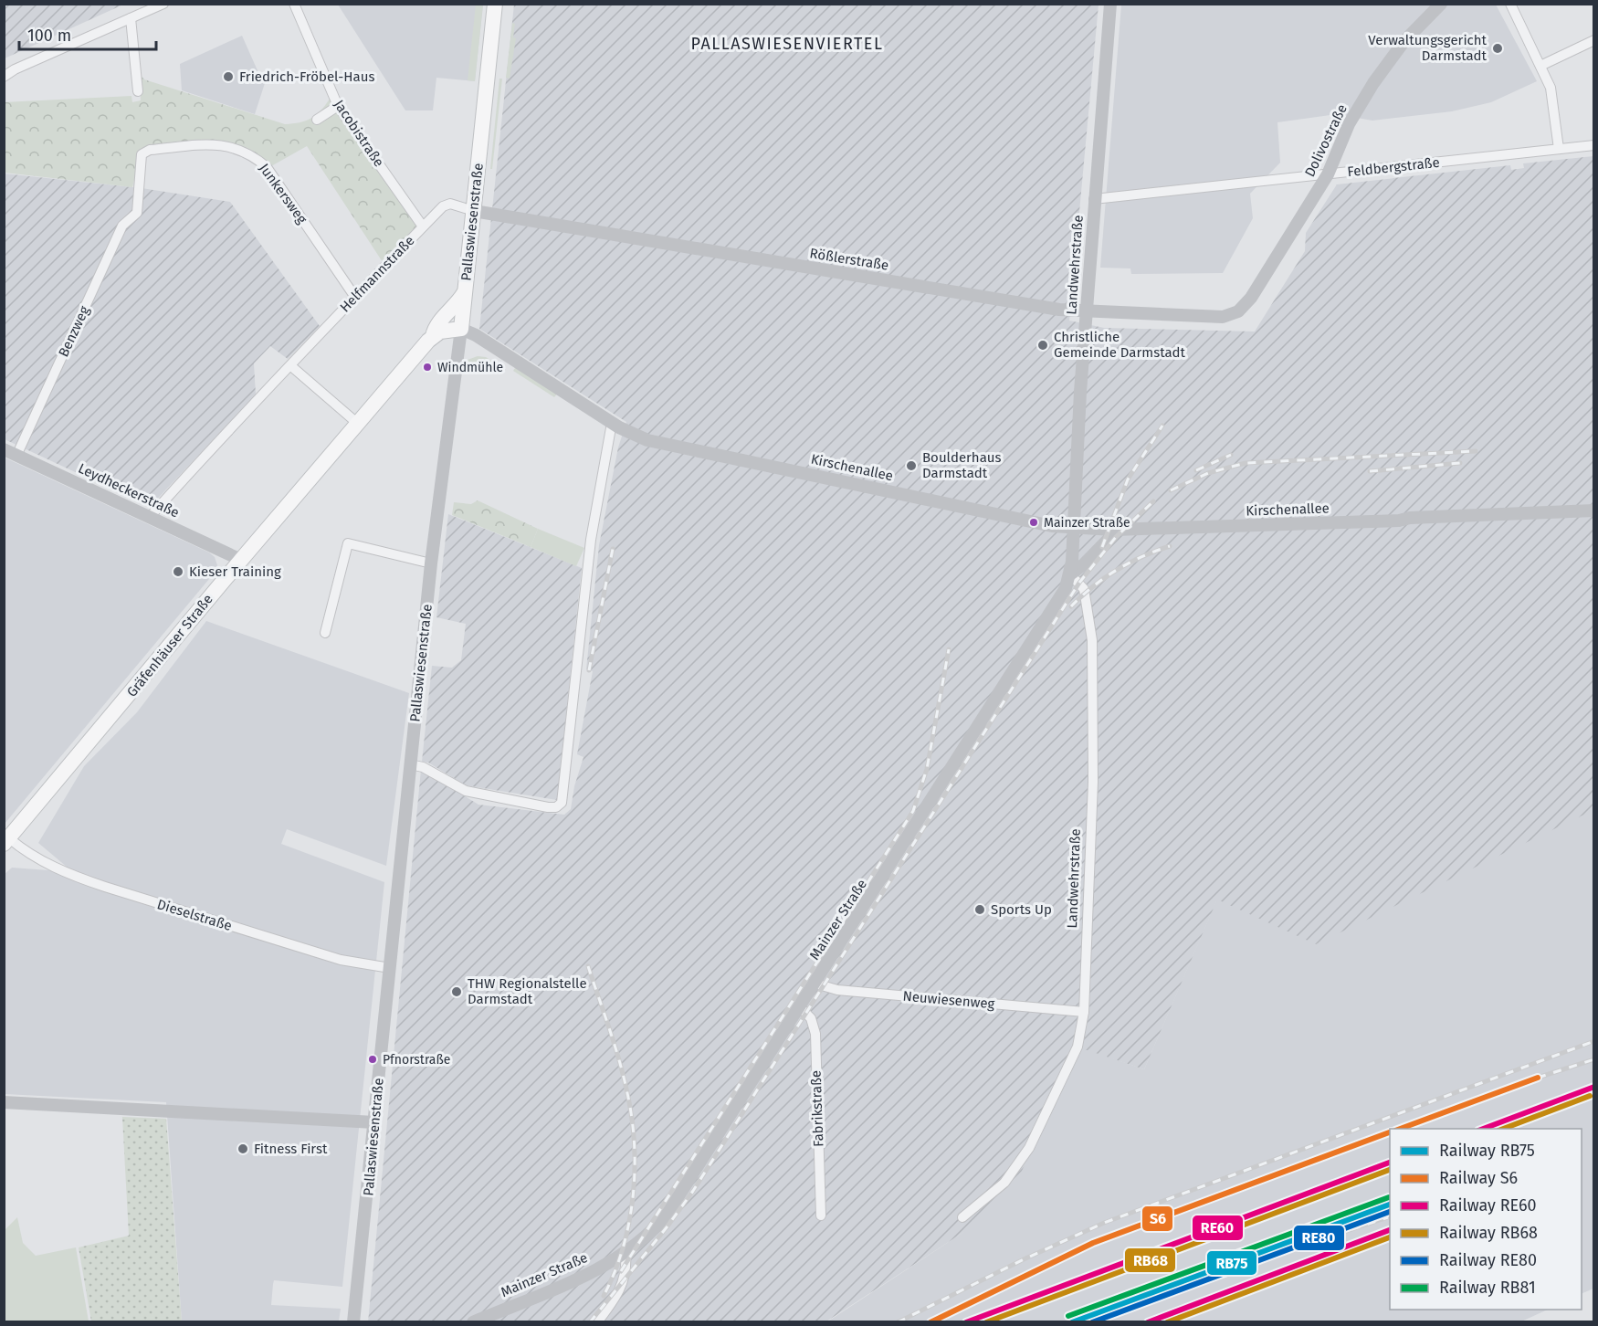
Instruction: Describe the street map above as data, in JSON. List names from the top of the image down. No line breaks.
{"streets":{"main road":["Pallaswiesenstraße","Gräfenhäuser Straße"],"street":["Jacobistraße","Dolivostraße","Feldbergstraße","Junkersweg","Rößlerstraße","Landwehrstraße","Helfmannstraße","Benzweg","Kirschenallee","Leydheckerstraße","Dieselstraße","Mainzer Straße","Neuwiesenweg","Fabrikstraße"]},"crossings":[["Jacobistraße","Helfmannstraße"],["Dolivostraße","Feldbergstraße"],["Dolivostraße","Rößlerstraße"],["Feldbergstraße","Landwehrstraße"],["Junkersweg","Helfmannstraße"],["Junkersweg","Benzweg"],["Pallaswiesenstraße","Rößlerstraße"],["Pallaswiesenstraße","Helfmannstraße"],["Pallaswiesenstraße","Kirschenallee"],["Pallaswiesenstraße","Gräfenhäuser Straße"],["Pallaswiesenstraße","Dieselstraße"],["Rößlerstraße","Landwehrstraße"],["Rößlerstraße","Helfmannstraße"],["Landwehrstraße","Kirschenallee"],["Landwehrstraße","Mainzer Straße"],["Landwehrstraße","Neuwiesenweg"],["Helfmannstraße","Leydheckerstraße"],["Benzweg","Leydheckerstraße"],["Kirschenallee","Mainzer Straße"],["Leydheckerstraße","Gräfenhäuser Straße"],["Gräfenhäuser Straße","Dieselstraße"],["Mainzer Straße","Neuwiesenweg"],["Mainzer Straße","Fabrikstraße"]],"districts":["PALLASWIESENVIERTEL"],"places":["Verwaltungsgericht Darmstadt","Friedrich-Fröbel-Haus","Christliche Gemeinde Darmstadt","Windmühle","Boulderhaus Darmstadt","Mainzer Straße","Kieser Training","Sports Up","THW Regionalstelle Darmstadt","Pfnorstraße","Fitness First"],"lines":["rail line S6","rail line RE60","rail line RB68","rail line RB81","rail line RB75","rail line RE80"],"legend":["Railway RB75","Railway S6","Railway RE60","Railway RB68","Railway RE80","Railway RB81"],"scale_bar":"100 m"}
